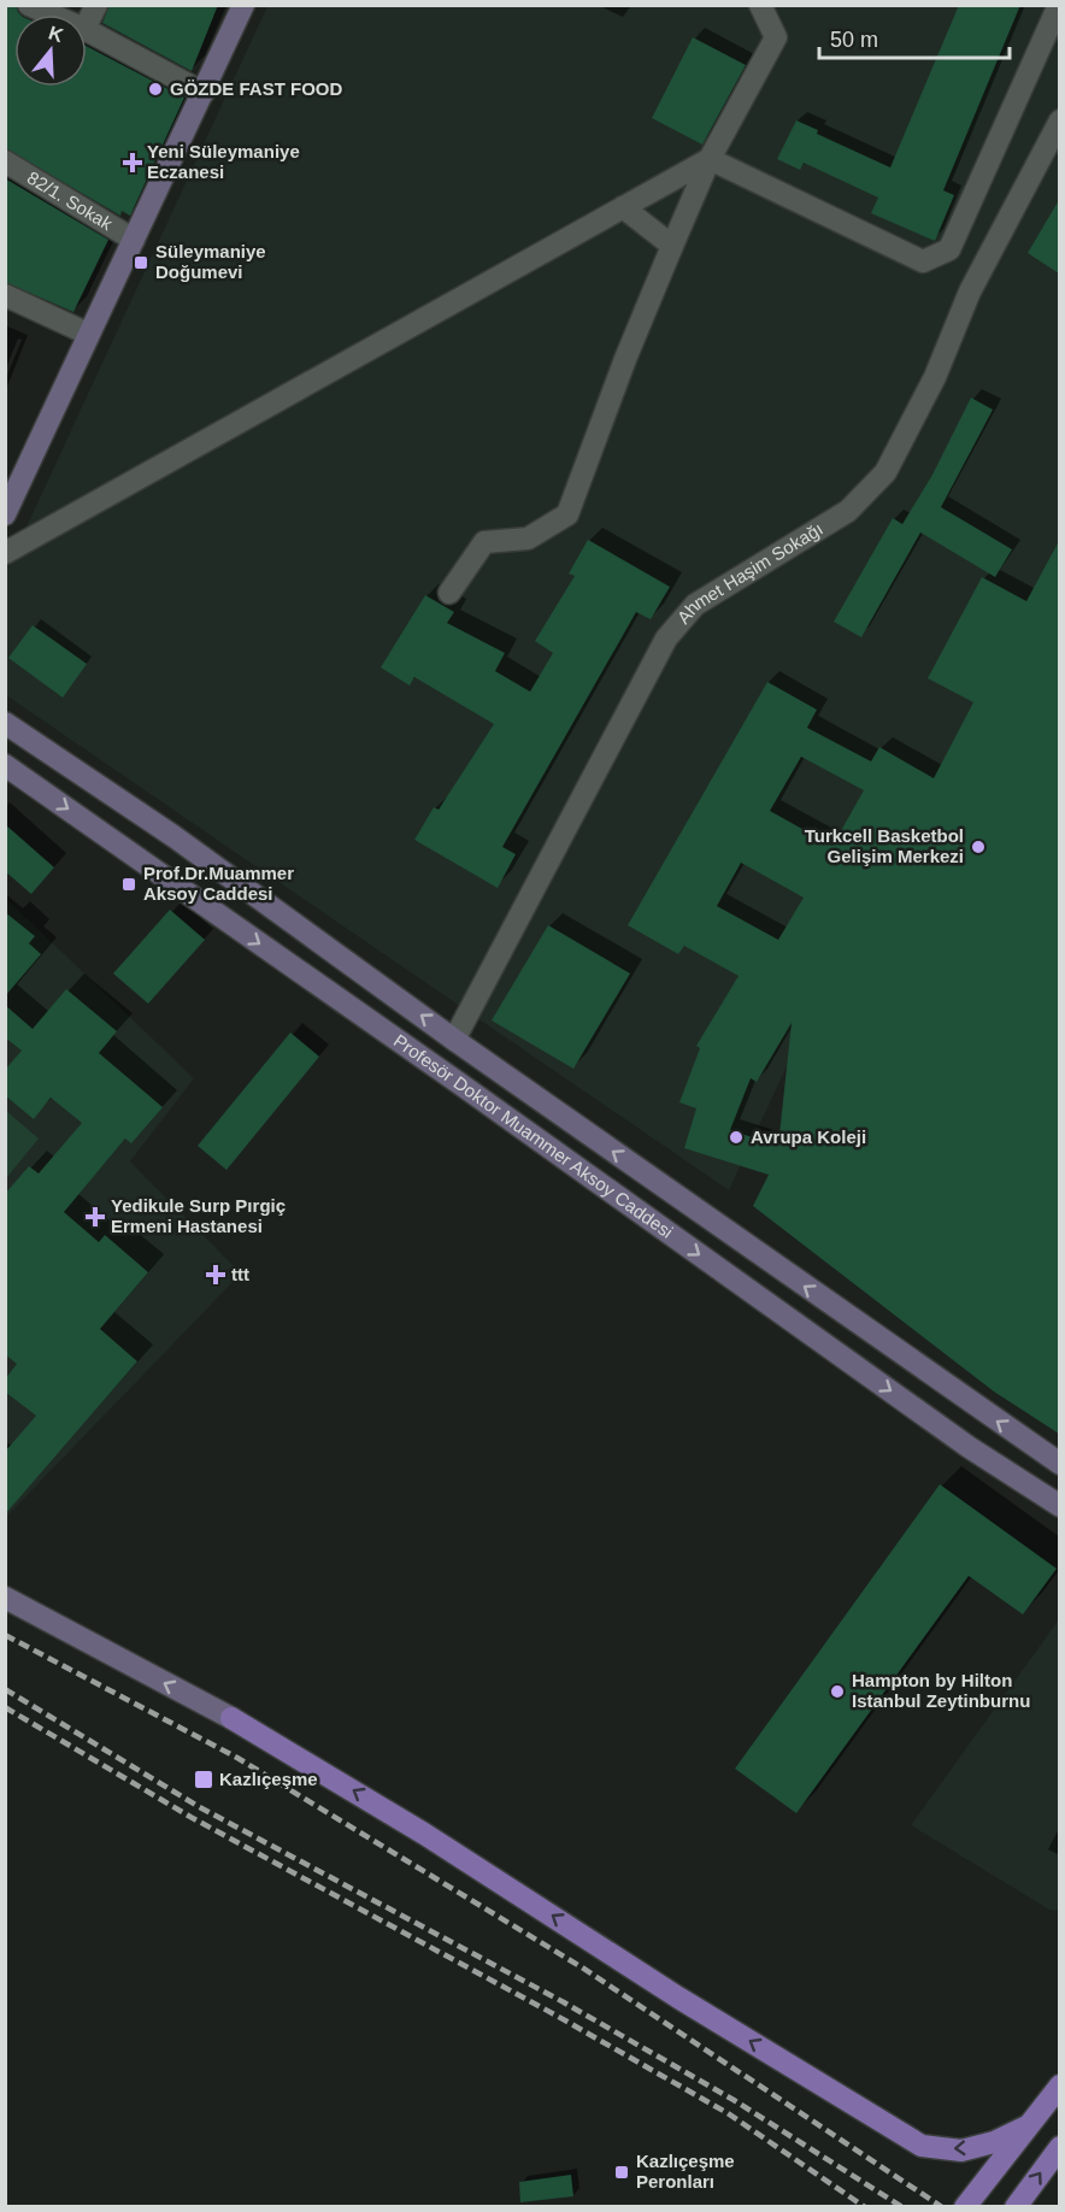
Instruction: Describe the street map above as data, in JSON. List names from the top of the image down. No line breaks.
{"streets":{"main road":["Profesör Doktor Muammer Aksoy Caddesi"],"street":["82/1. Sokak","Ahmet Haşim Sokağı"]},"crossings":[["Ahmet Haşim Sokağı","Profesör Doktor Muammer Aksoy Caddesi"]],"places":{"other":["GÖZDE FAST FOOD","Turkcell Basketbol Gelişim Merkezi","Avrupa Koleji","Hampton by Hilton Istanbul Zeytinburnu"],"health":["Yeni Süleymaniye Eczanesi","Yedikule Surp Pırgiç Ermeni Hastanesi","ttt"],"transit":["Süleymaniye Doğumevi","Prof.Dr.Muammer Aksoy Caddesi","Kazlıçeşme","Kazlıçeşme Peronları"]},"scale_bar":"50 m","north":"top"}
